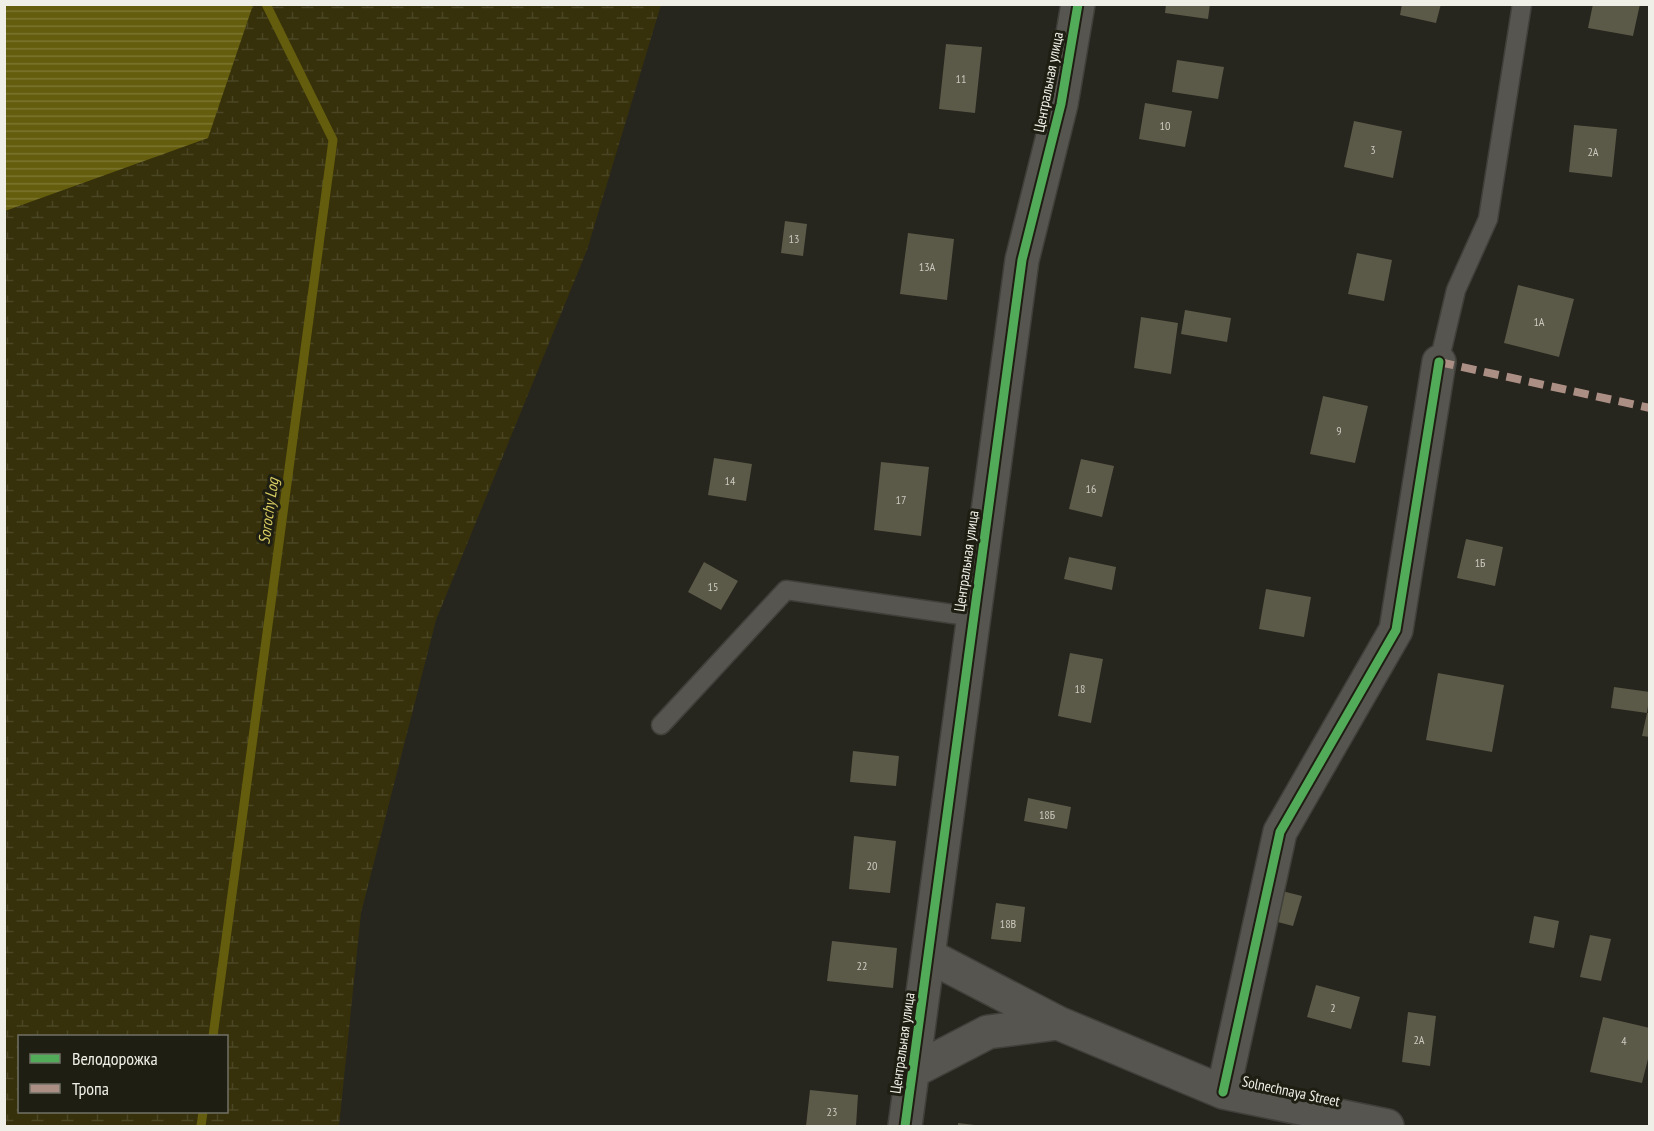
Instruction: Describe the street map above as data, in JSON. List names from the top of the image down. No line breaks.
{"streets":{"street":["Центральная улица","Solnechnaya Street"]},"crossings":[["Центральная улица","Solnechnaya Street"]],"water":["Sorochy Log"],"house_numbers":["11","10","3","2А","13","13А","1А","9","14","16","17","1Б","15","18","18Б","20","18В","22","2","2А","4","23"],"legend":["Велодорожка","Тропа"]}
